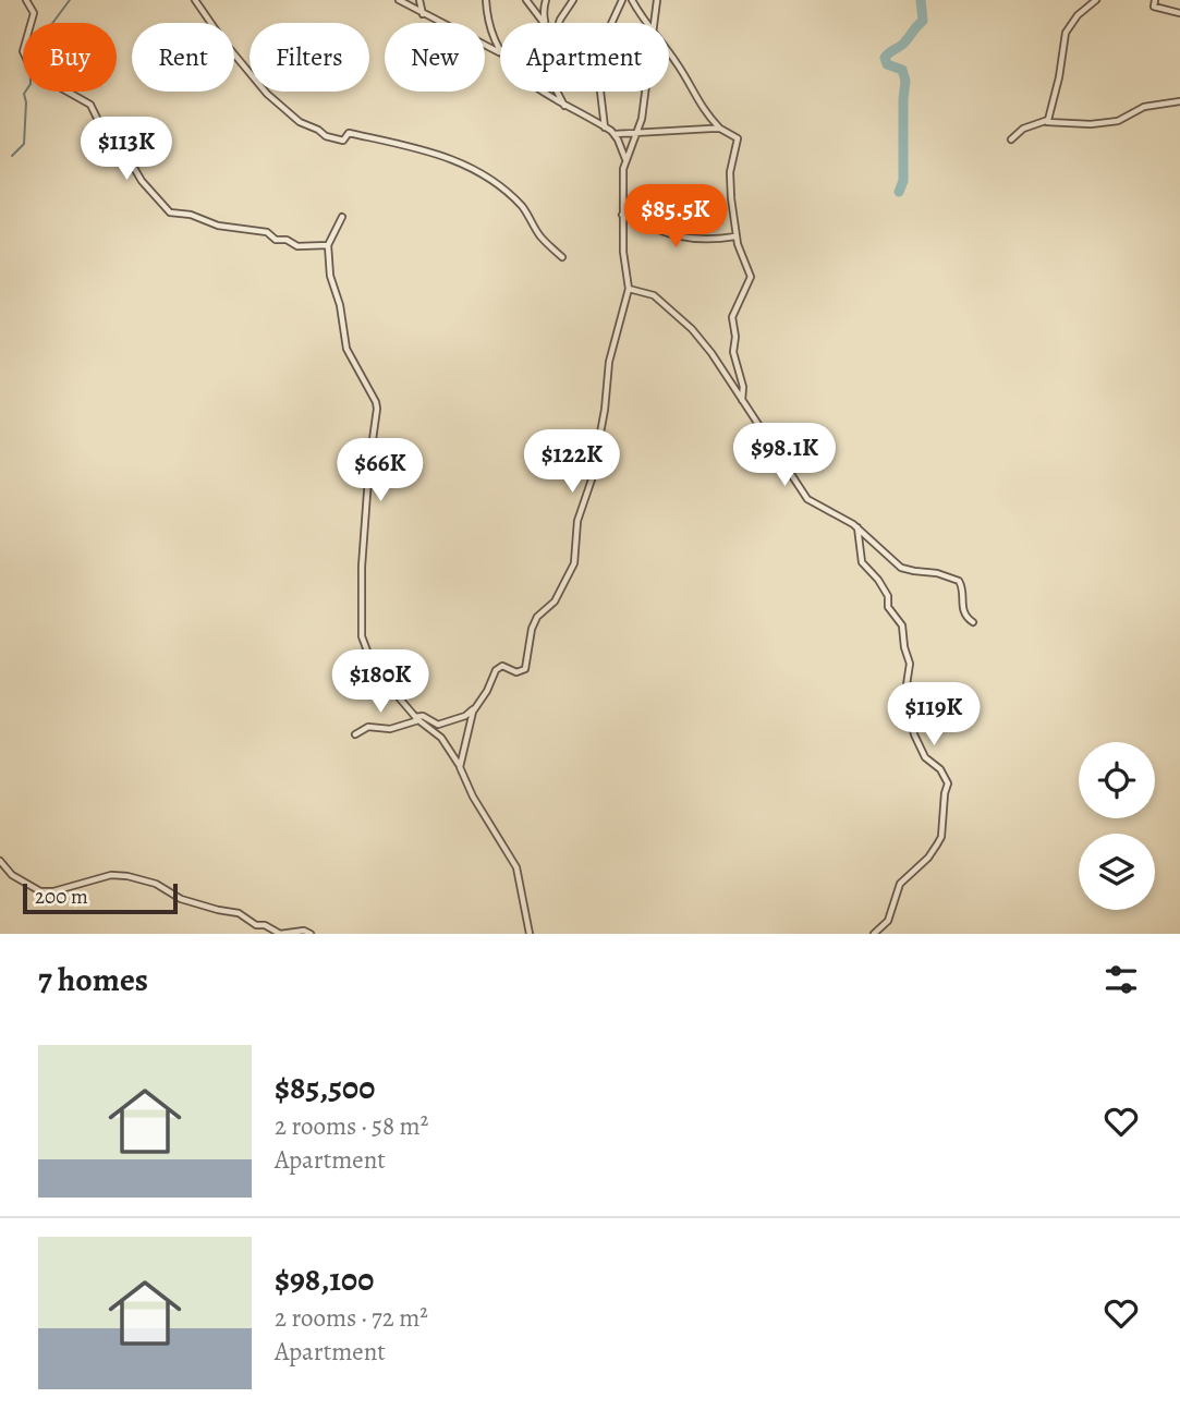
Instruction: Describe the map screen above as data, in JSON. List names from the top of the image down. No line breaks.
{"scale_bar":"200 m","page":{"chip":["Buy","Rent","Filters","New","Apartment"],"price":["$113K","$85.5K","$98.1K","$122K","$66K","$180K","$119K"],"scale":"200 m","heading":"7 homes","list":[{"name":"$85,500","note":"2 rooms · 58 m² · Apartment"},{"name":"$98,100","note":"2 rooms · 72 m² · Apartment"}]}}
